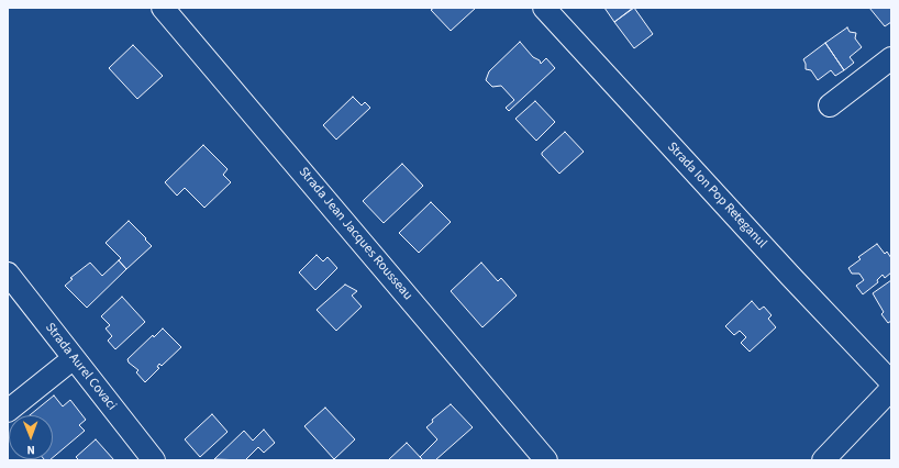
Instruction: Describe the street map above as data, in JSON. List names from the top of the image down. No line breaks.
{"streets":{"street":["Strada Ion Pop Reteganul","Strada Jean Jacques Rousseau","Strada Aurel Covaci"]},"north":"bottom"}
